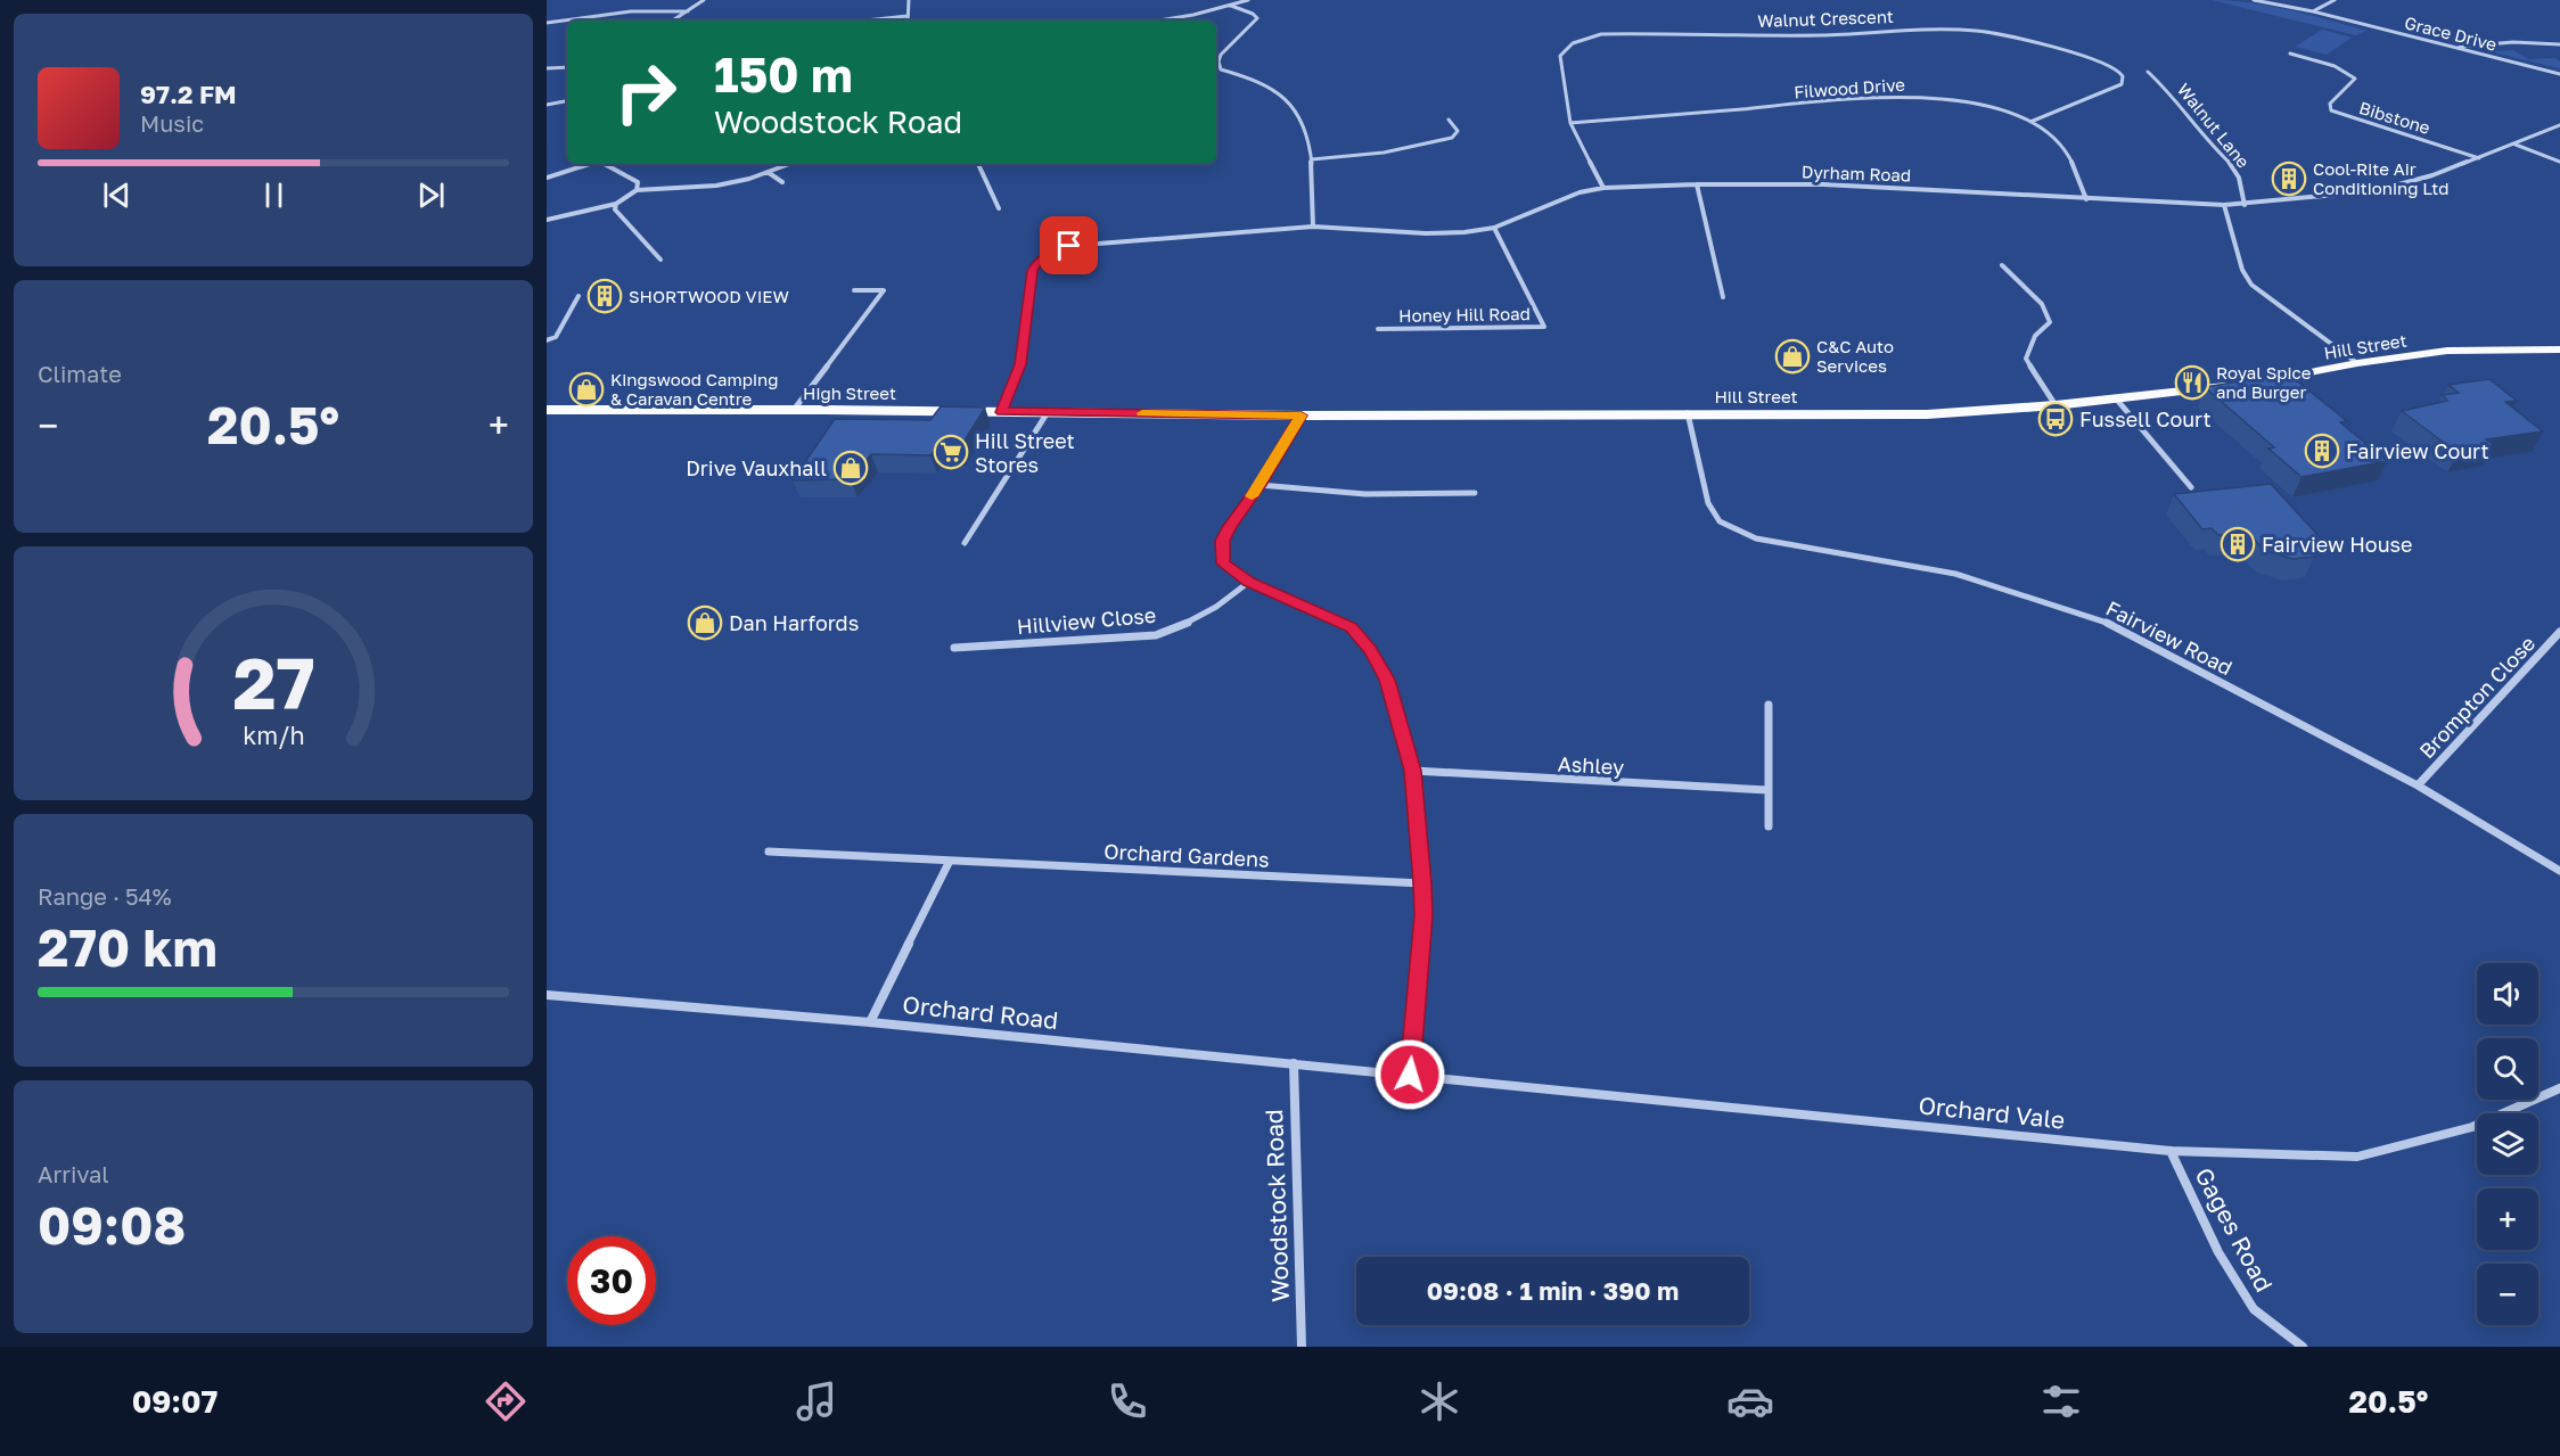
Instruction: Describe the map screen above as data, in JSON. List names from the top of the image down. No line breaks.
{"streets":{"main road":["Hill Street","High Street"],"street":["Walnut Crescent","Grace Drive","Filwood Drive","Bibstone","Walnut Lane","Dyrham Road","Honey Hill Road","Hillview Close","Fairview Road","Brompton Close","Ashley","Orchard Gardens","Orchard Road","Orchard Vale","Woodstock Road","Gages Road"]},"crossings":[["Walnut Crescent","Filwood Drive"],["Walnut Crescent","Dyrham Road"],["Filwood Drive","Dyrham Road"],["Bibstone","Dyrham Road"],["Walnut Lane","Dyrham Road"],["Dyrham Road","Honey Hill Road"],["Hill Street","High Street"],["Hill Street","Fairview Road"],["Fairview Road","Brompton Close"],["Orchard Road","Orchard Vale"],["Orchard Road","Woodstock Road"],["Orchard Vale","Gages Road"]],"places":{"building":["Cool-Rite Air Conditioning Ltd","SHORTWOOD VIEW","Fairview Court","Fairview House"],"shop":["C&C Auto Services","Kingswood Camping & Caravan Centre","Drive Vauxhall","Dan Harfords"],"restaurant":["Royal Spice and Burger"],"bus stop":["Fussell Court"],"supermarket":["Hill Street Stores"]},"page":{"turn":["150 m","Woodstock Road"],"song":["97.2 FM","Music"],"tile":["Climate",["Range · 54%","270 km"],["Arrival","09:08"]],"heat":["−","20.5°","+"],"map_buttons":["+","−"],"limit":"30","trip":"09:08 · 1 min · 390 m","tabs":["09:07","20.5°"],"gauge":["27","km/h"]}}
